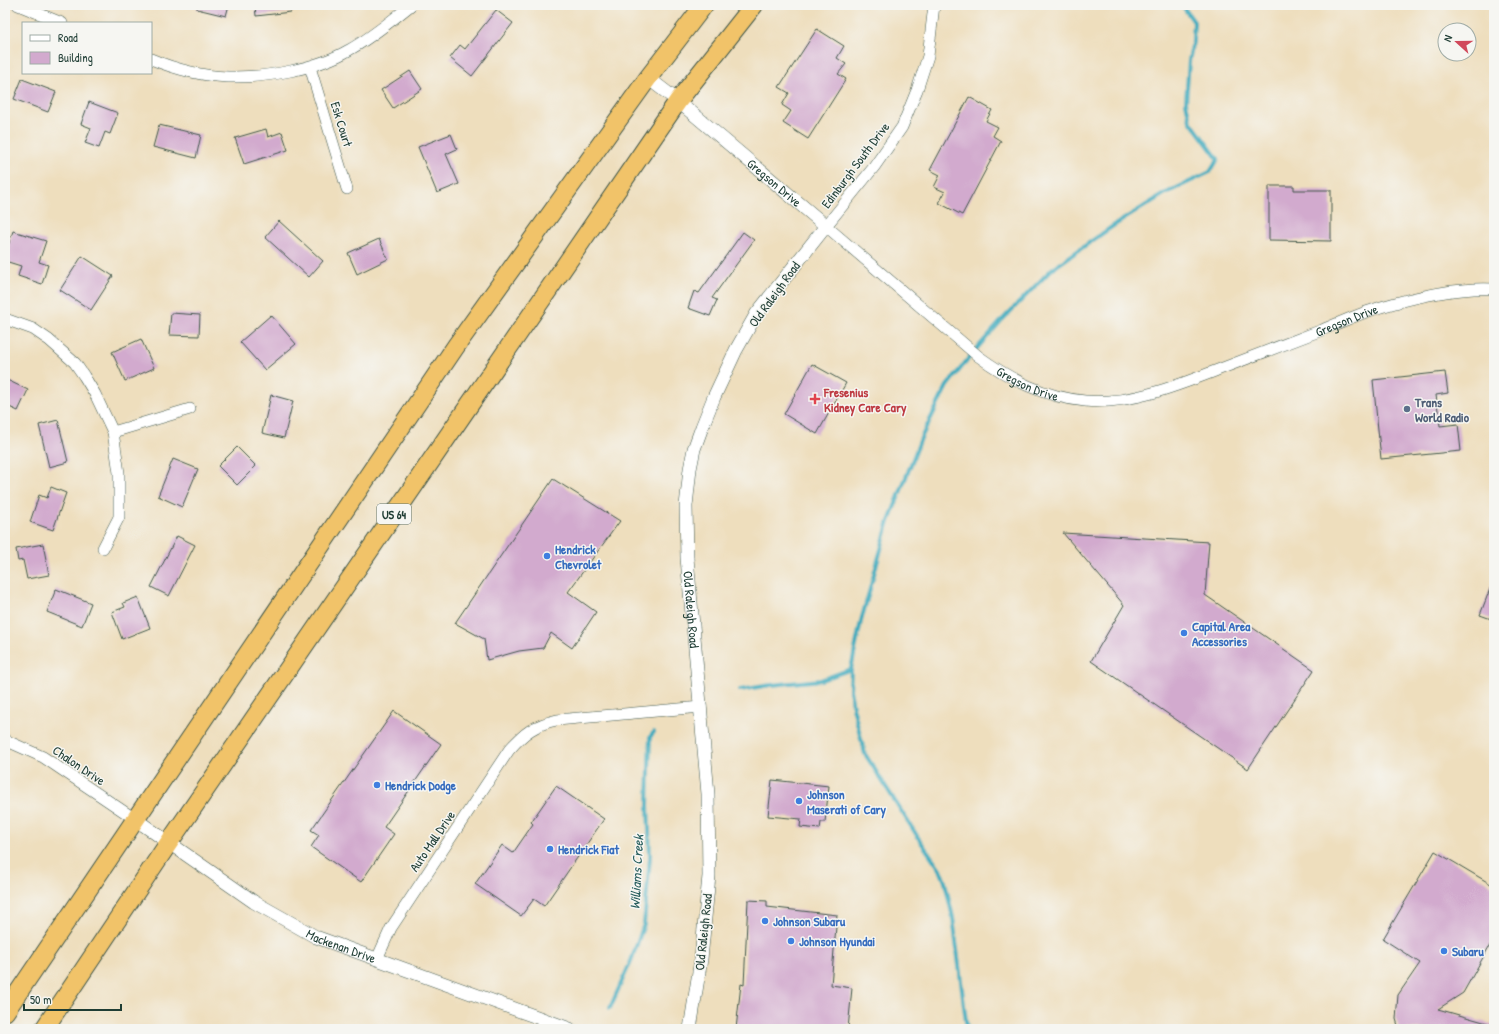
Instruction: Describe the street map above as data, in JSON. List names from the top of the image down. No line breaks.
{"streets":{"highway":["US 64"],"street":["Esk Court","Edinburgh South Drive","Gregson Drive","Old Raleigh Road","Chalon Drive","Auto Mall Drive","Mackenan Drive"]},"crossings":[["Edinburgh South Drive","Gregson Drive"],["Edinburgh South Drive","Old Raleigh Road"],["Gregson Drive","Old Raleigh Road"],["Gregson Drive","US 64"],["Old Raleigh Road","Auto Mall Drive"],["US 64","Mackenan Drive"],["Chalon Drive","Mackenan Drive"],["Auto Mall Drive","Mackenan Drive"]],"water":["Williams Creek"],"places":{"health":["Fresenius Kidney Care Cary"],"other":["Trans World Radio","Hendrick Chevrolet","Capital Area Accessories","Hendrick Dodge","Johnson Maserati of Cary","Hendrick Fiat","Johnson Subaru","Johnson Hyundai","Subaru"]},"legend":["Road","Building"],"scale_bar":"50 m","north":"left"}
